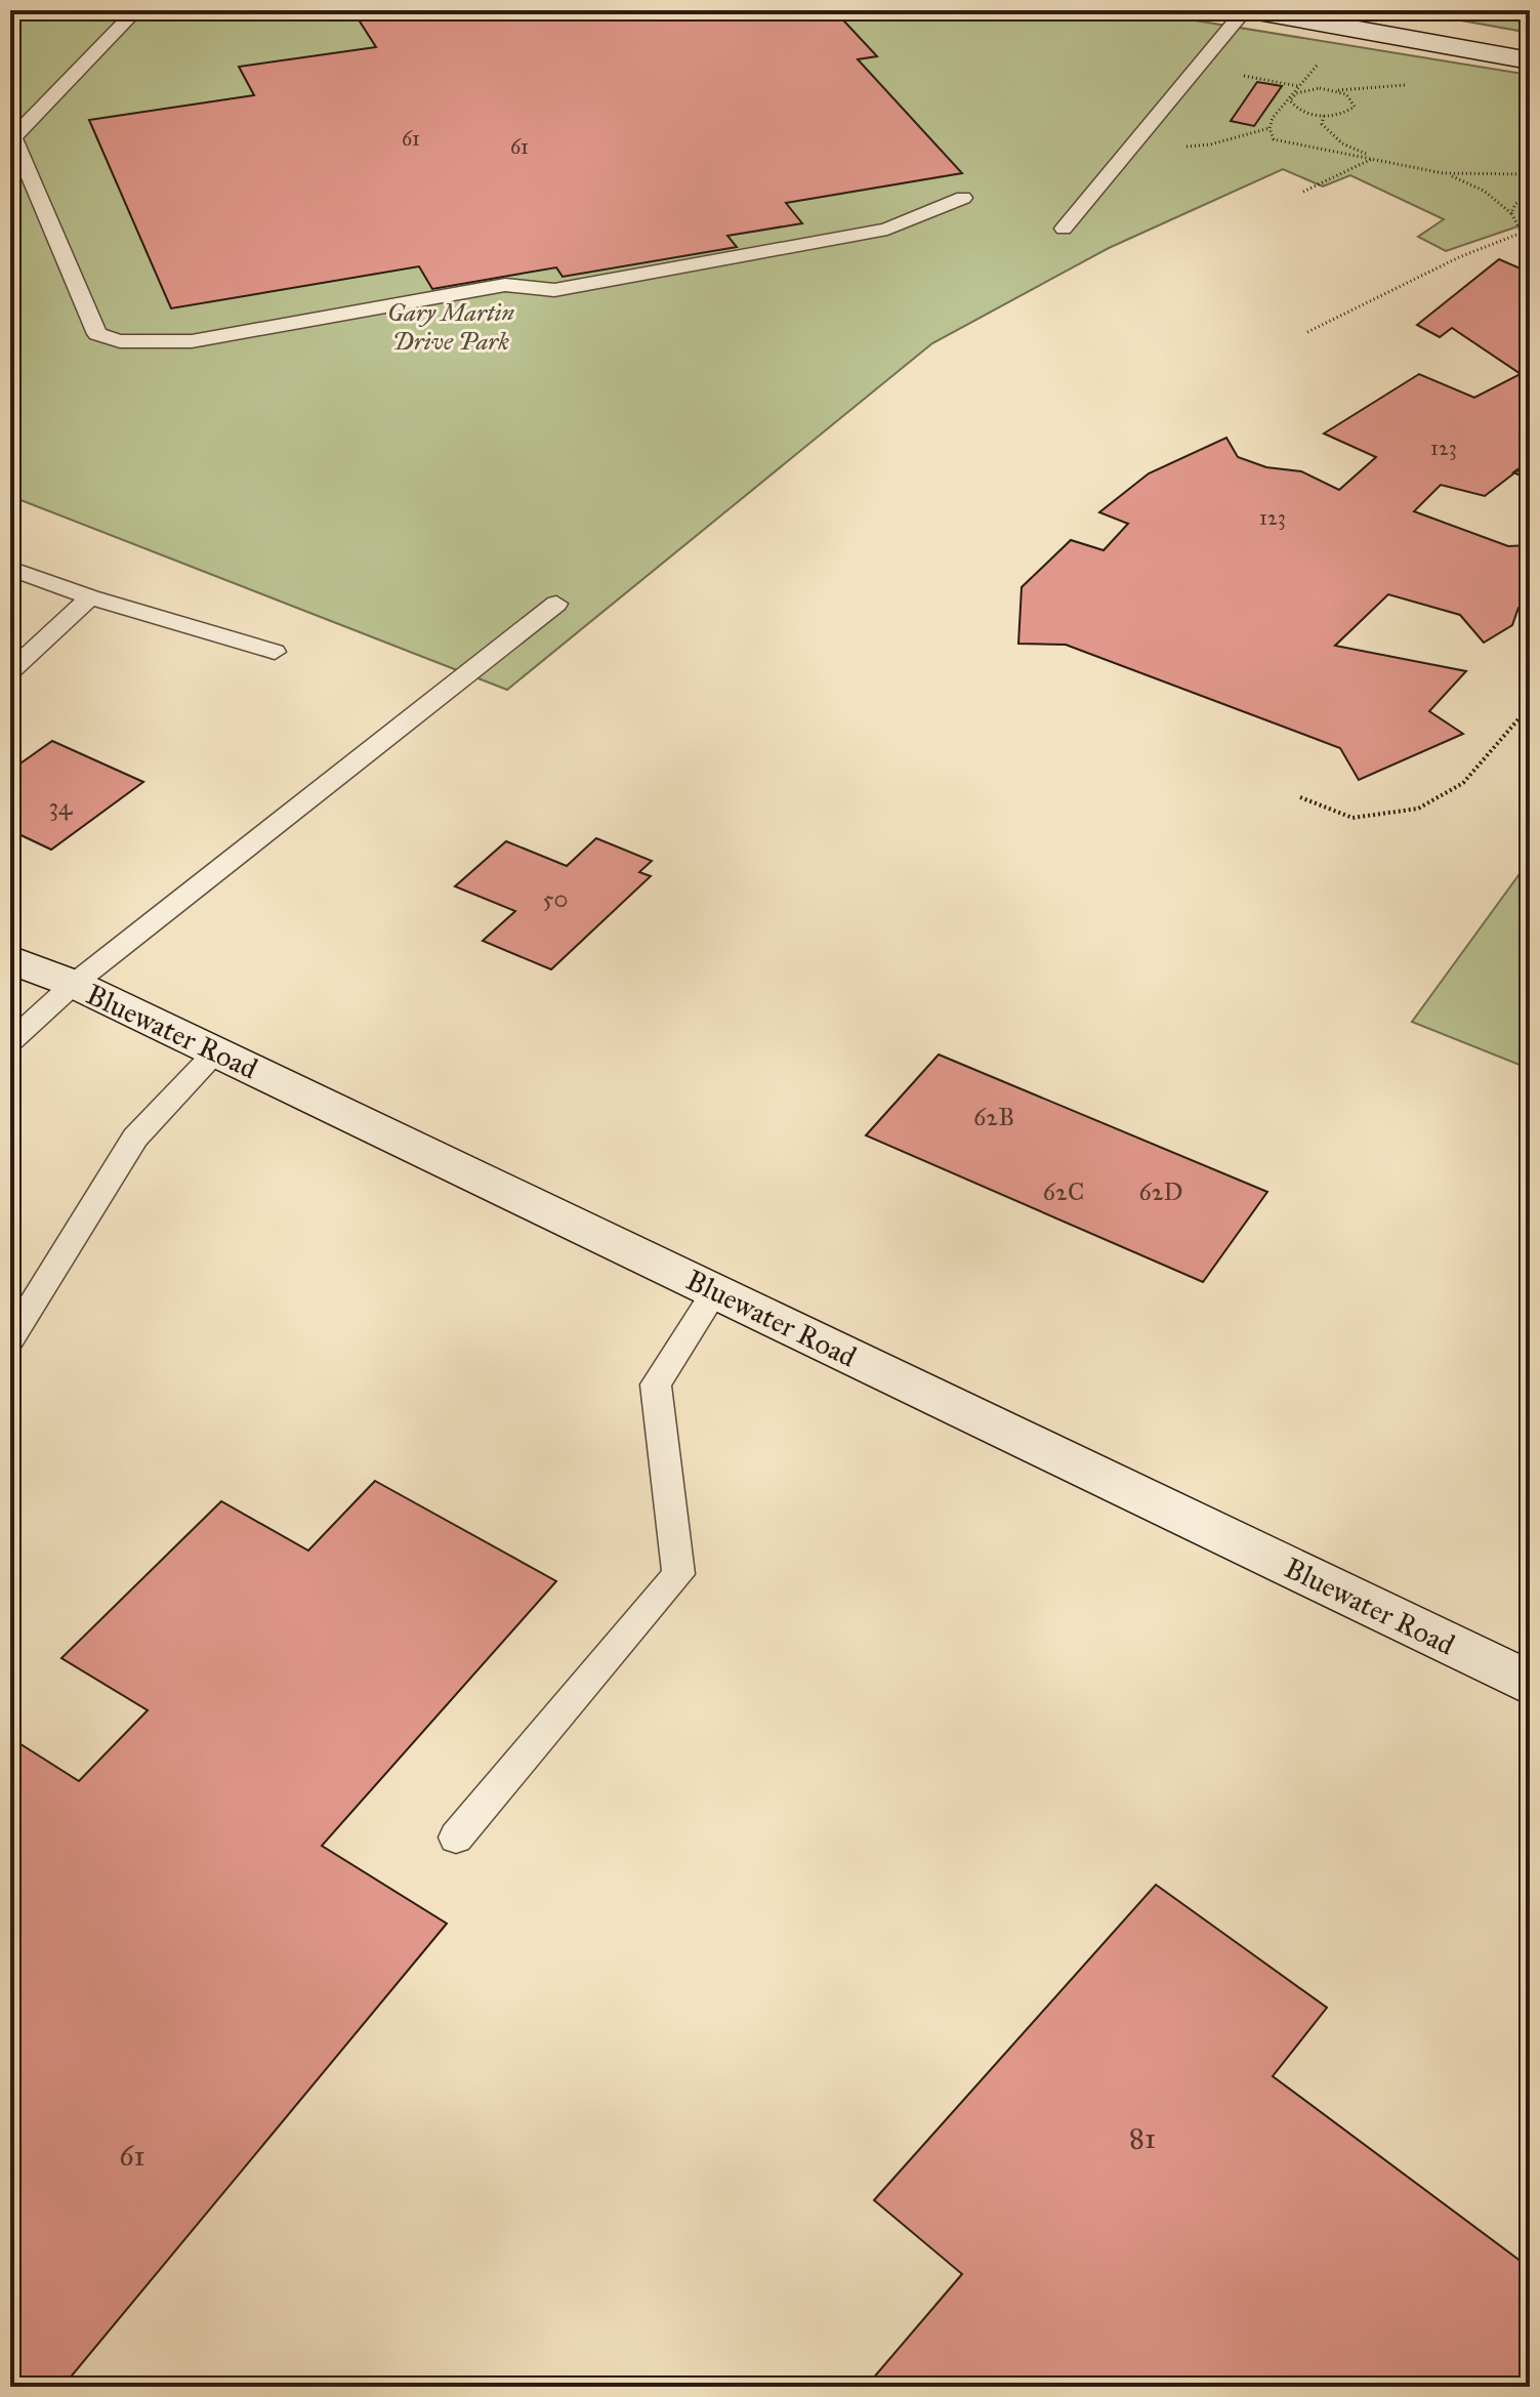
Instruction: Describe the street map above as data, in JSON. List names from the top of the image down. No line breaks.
{"streets":{"street":["Bluewater Road"]},"parks":["Gary Martin Drive Park"],"house_numbers":["61","61","123","123","34","50","62B","62C","62D","81","61"]}
